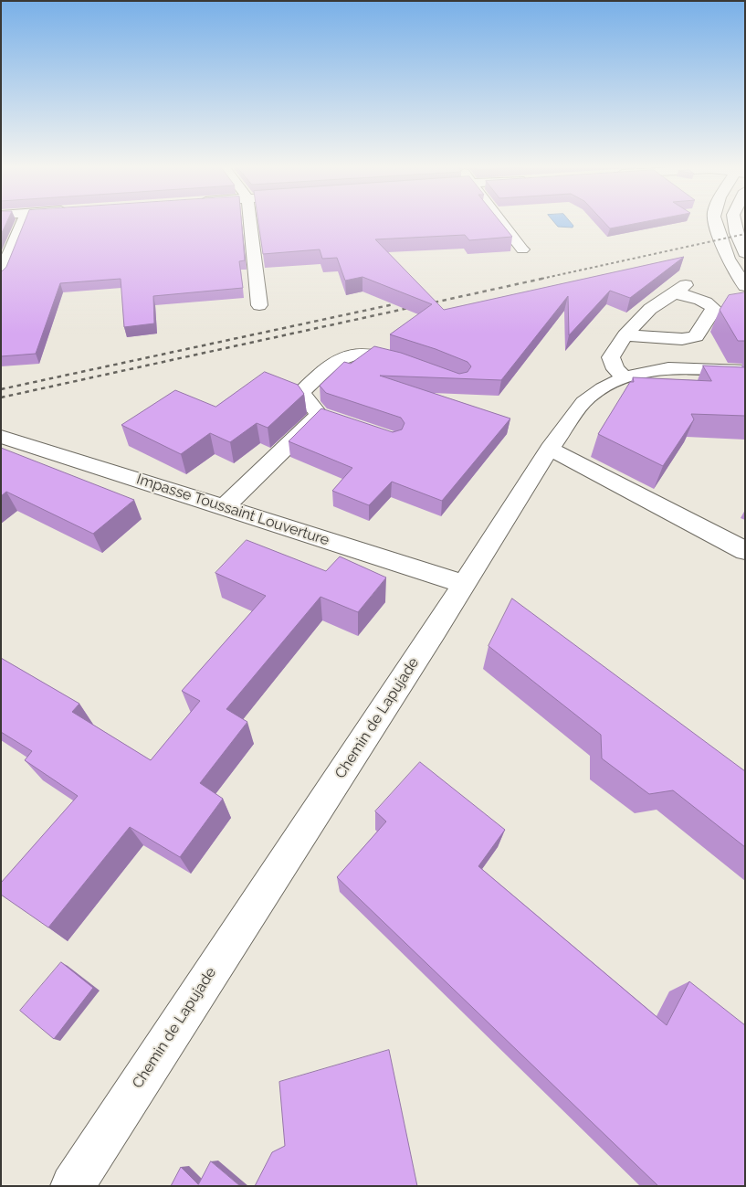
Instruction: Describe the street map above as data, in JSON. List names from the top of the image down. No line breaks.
{"streets":{"street":["Impasse Toussaint Louverture","Chemin de Lapujade"]},"crossings":[["Impasse Toussaint Louverture","Chemin de Lapujade"]]}
